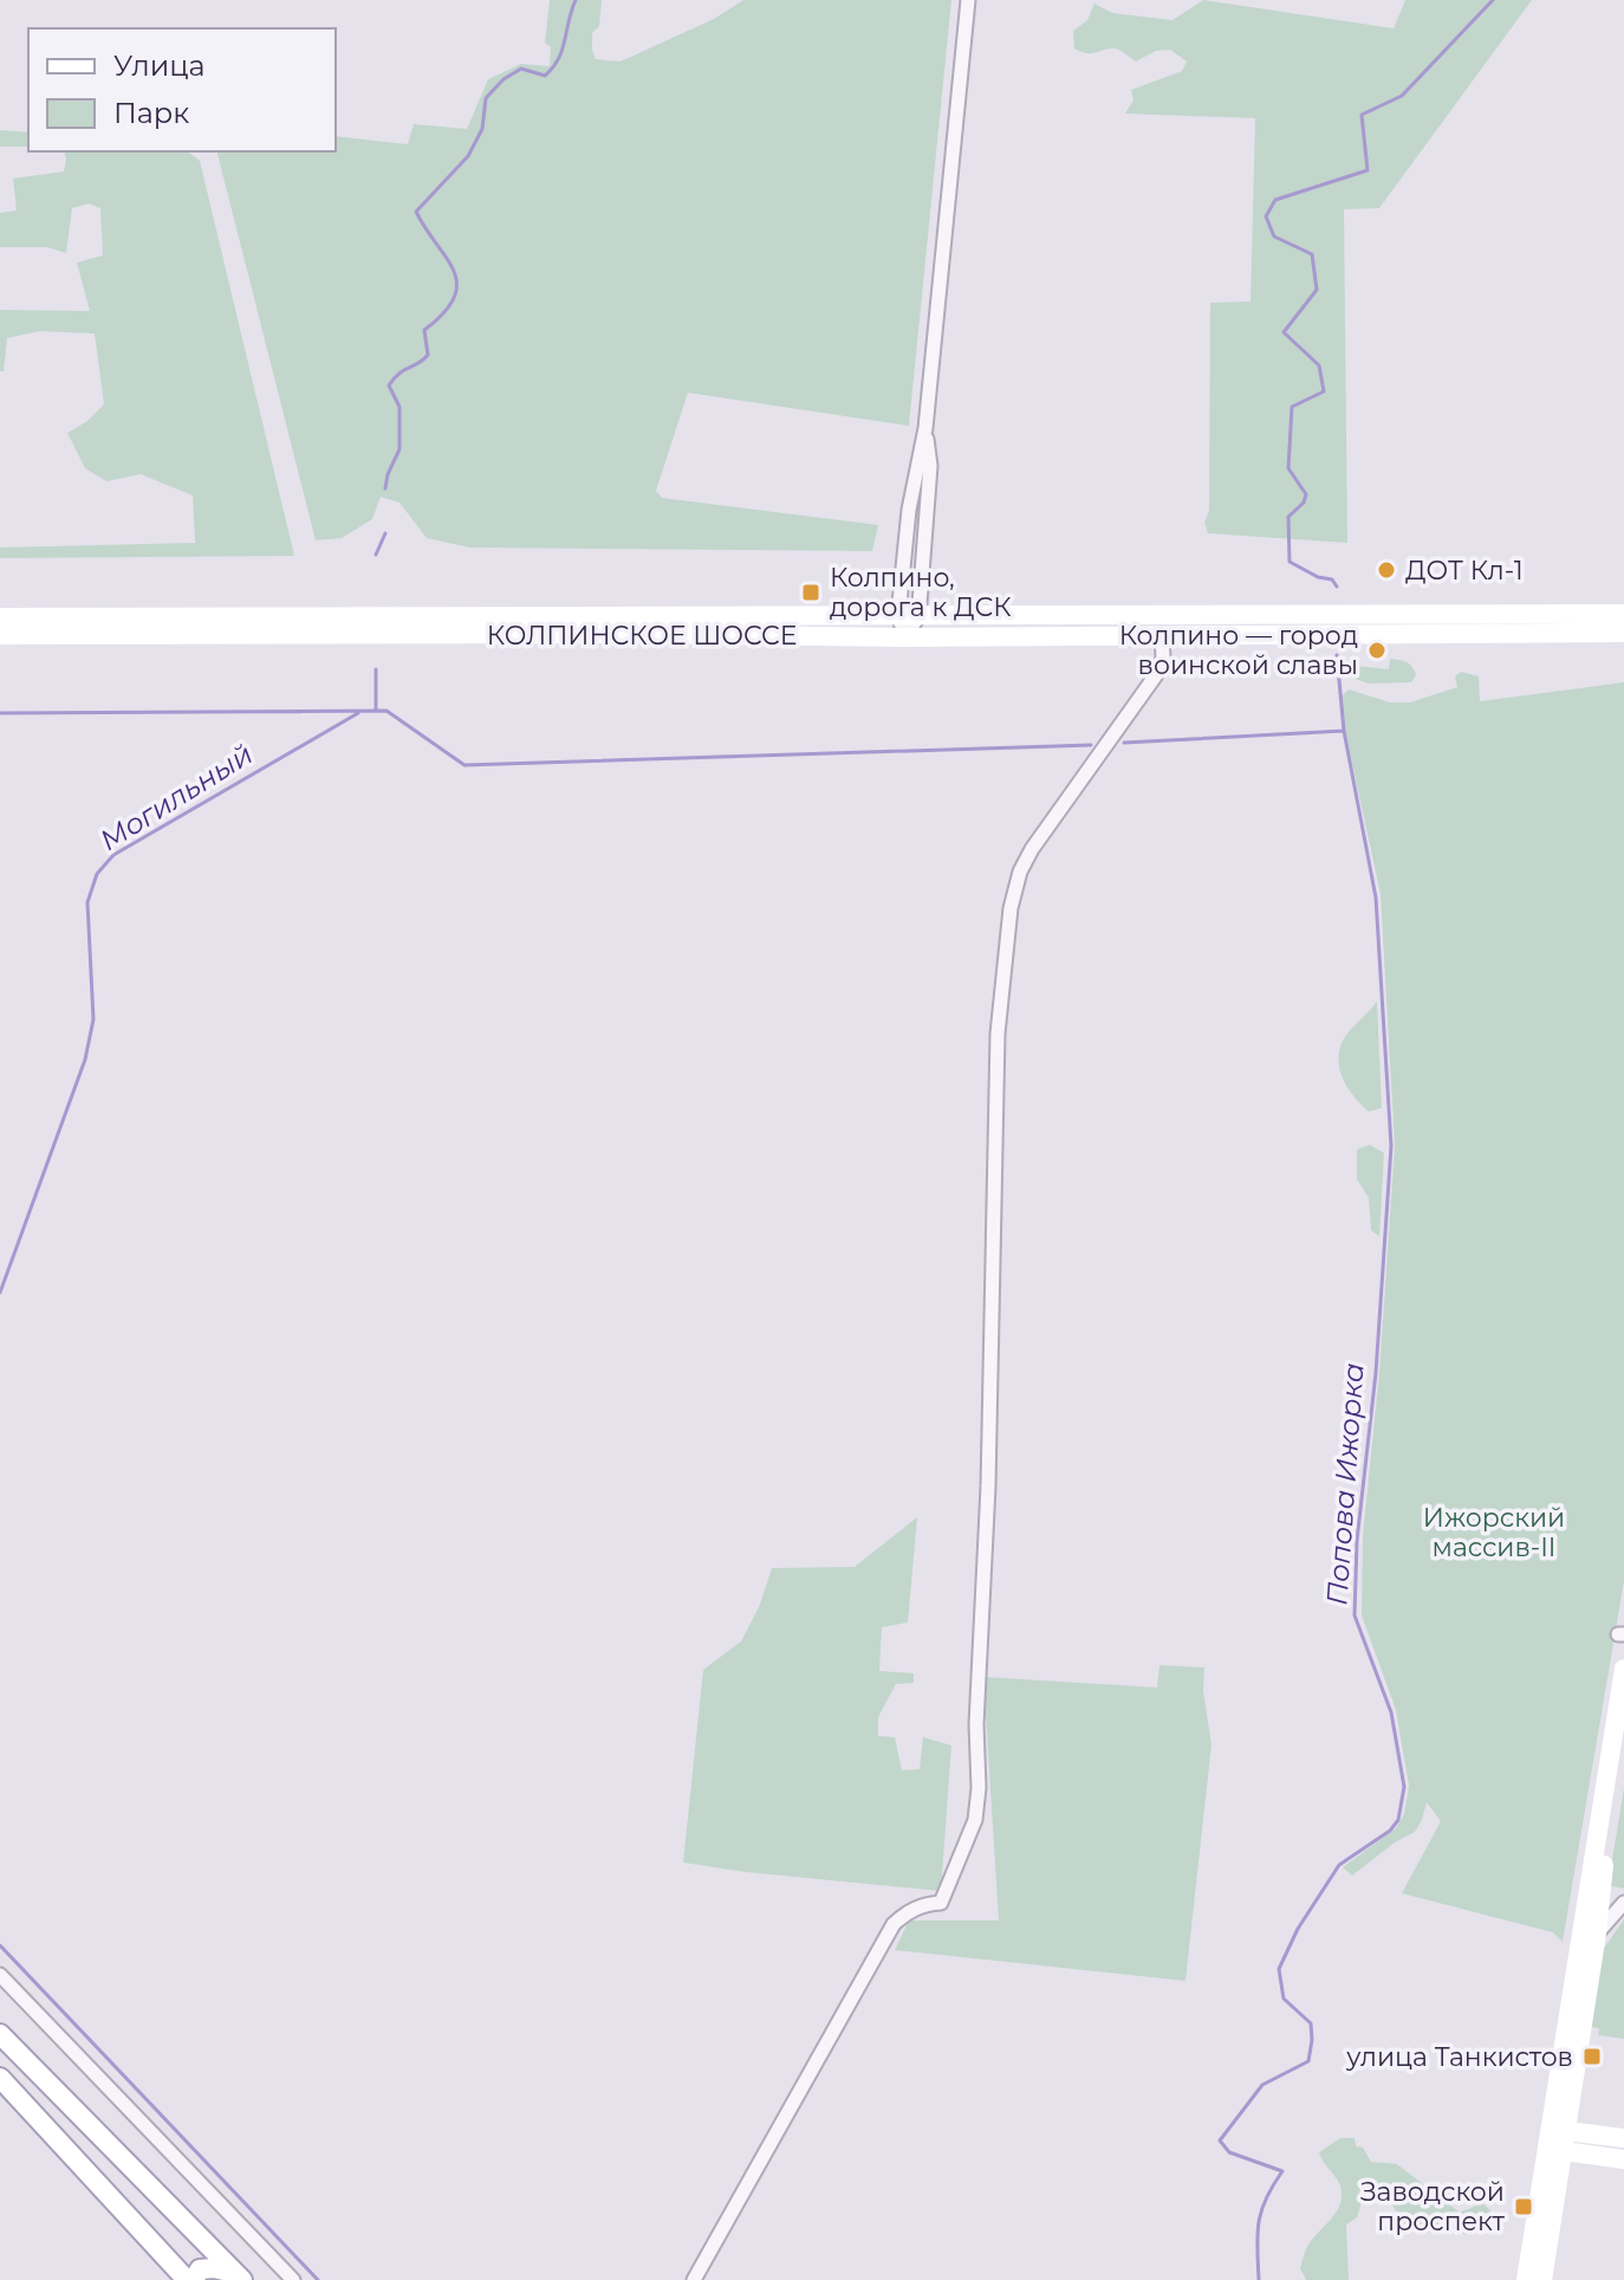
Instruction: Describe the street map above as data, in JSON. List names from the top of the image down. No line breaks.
{"streets":{"main road":["КОЛПИНСКОЕ ШОССЕ"]},"water":["Могильный","Попова Ижорка"],"parks":["Ижорский массив-II"],"places":{"other":["ДОТ Кл-1","Колпино — город воинской славы"],"transit":["Колпино, дорога к ДСК","улица Танкистов","Заводской проспект"]},"legend":["Улица","Парк"]}
